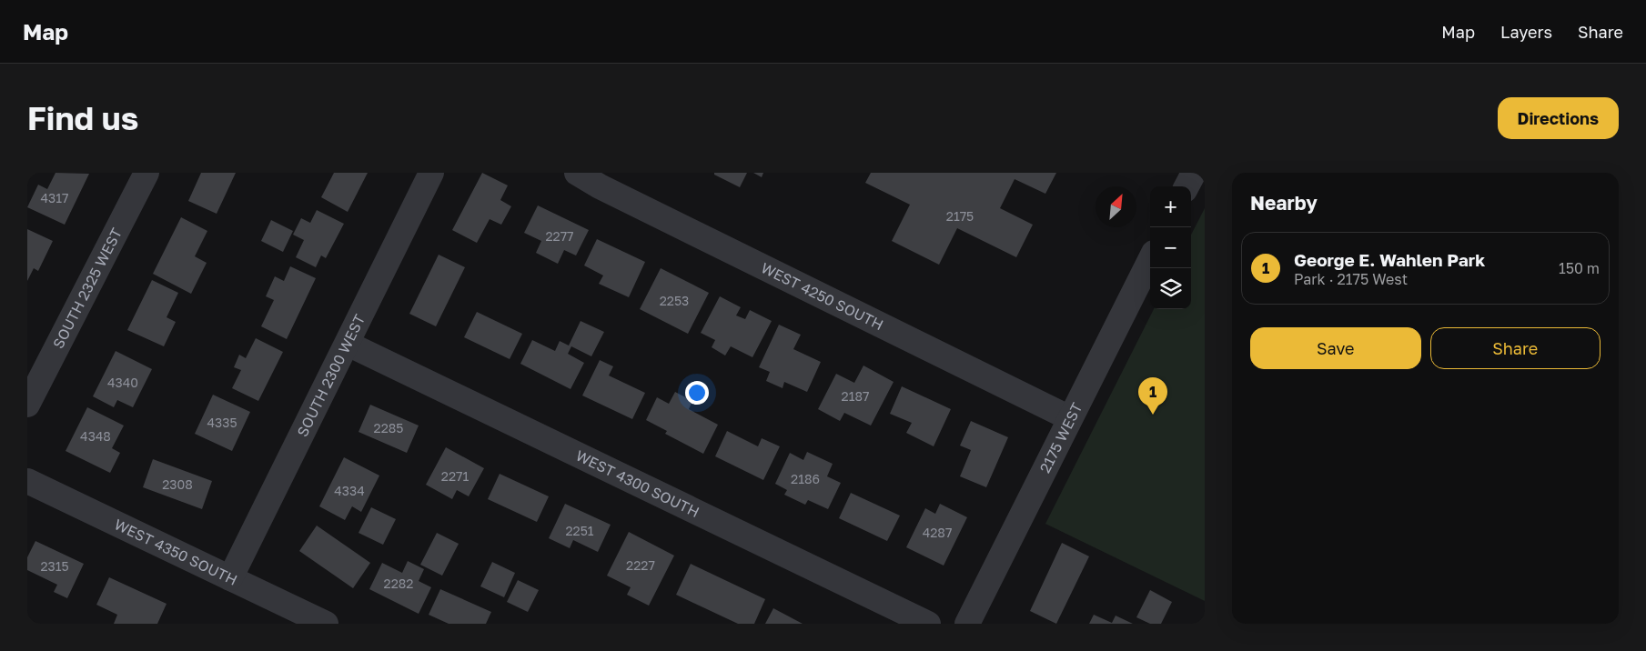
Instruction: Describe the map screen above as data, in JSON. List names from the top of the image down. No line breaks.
{"streets":{"street":["SOUTH 2325 WEST","WEST 4250 SOUTH","SOUTH 2300 WEST","2175 WEST","WEST 4300 SOUTH","WEST 4350 SOUTH"]},"crossings":[["WEST 4250 SOUTH","2175 WEST"],["SOUTH 2300 WEST","WEST 4300 SOUTH"],["SOUTH 2300 WEST","WEST 4350 SOUTH"]],"house_numbers":["4317","2175","2277","2253","4340","2187","4335","2285","4348","2271","2186","2308","4334","2251","4287","2227","2315","2282"],"north":"top right","page":{"header":"Map","nav":["Map","Layers","Share"],"buttons":["Directions",["Save","Share"]],"title":"Find us","heading":"Nearby","map_buttons":["+","−"],"list":[{"mark":"1","name":"George E. Wahlen Park","note":"Park · 2175 West","value":"150 m"}],"pins":"1"}}
